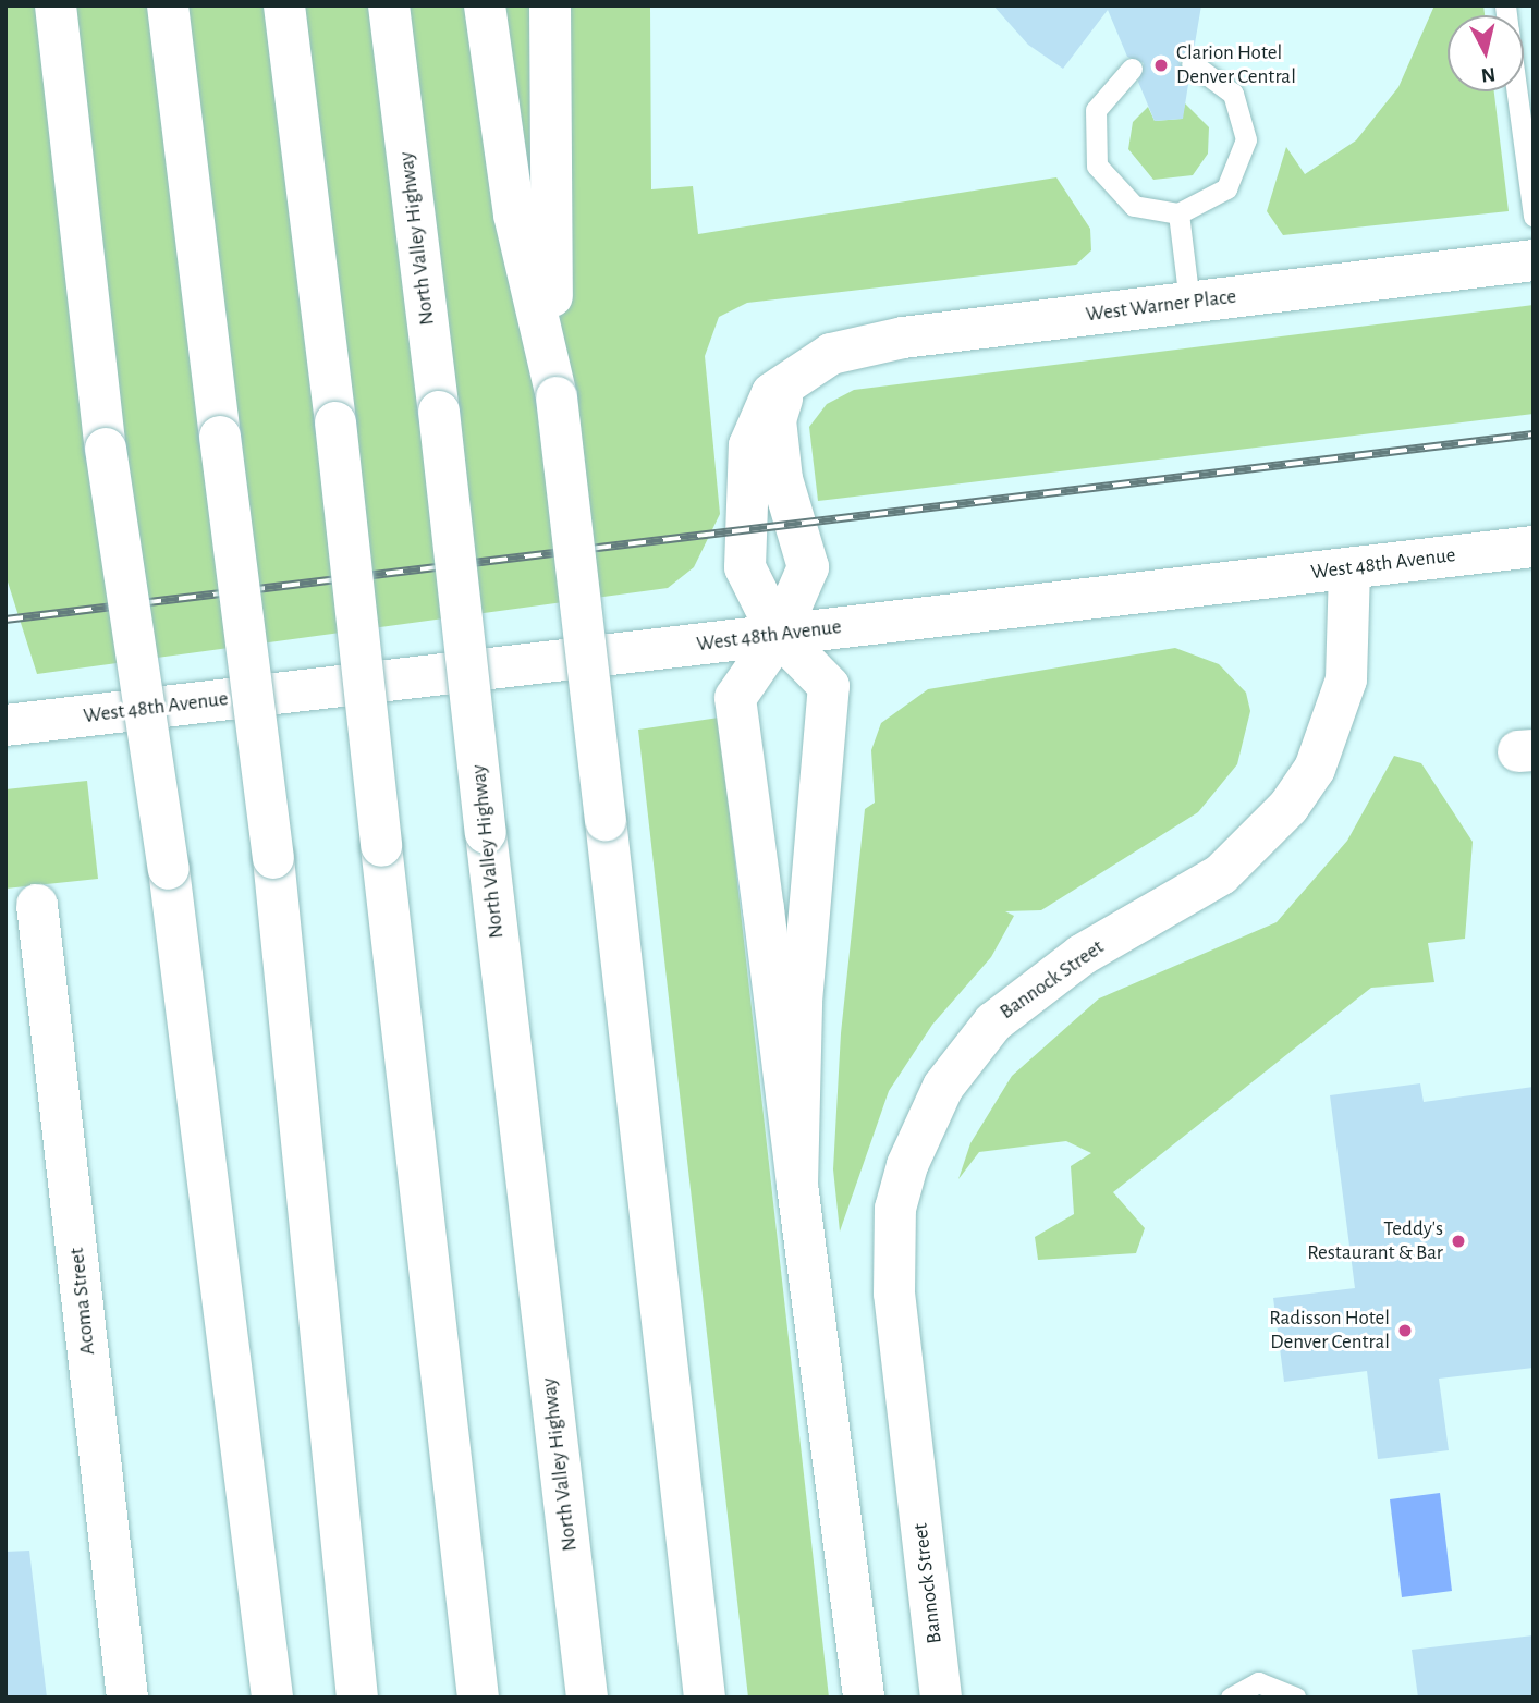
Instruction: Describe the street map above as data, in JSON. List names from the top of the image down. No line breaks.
{"streets":{"main road":["North Valley Highway","West Warner Place","West 48th Avenue","Bannock Street","Acoma Street"]},"crossings":[["West Warner Place","West 48th Avenue"],["West 48th Avenue","Bannock Street"]],"places":["Clarion Hotel Denver Central","Teddy's Restaurant & Bar","Radisson Hotel Denver Central"],"north":"bottom"}
